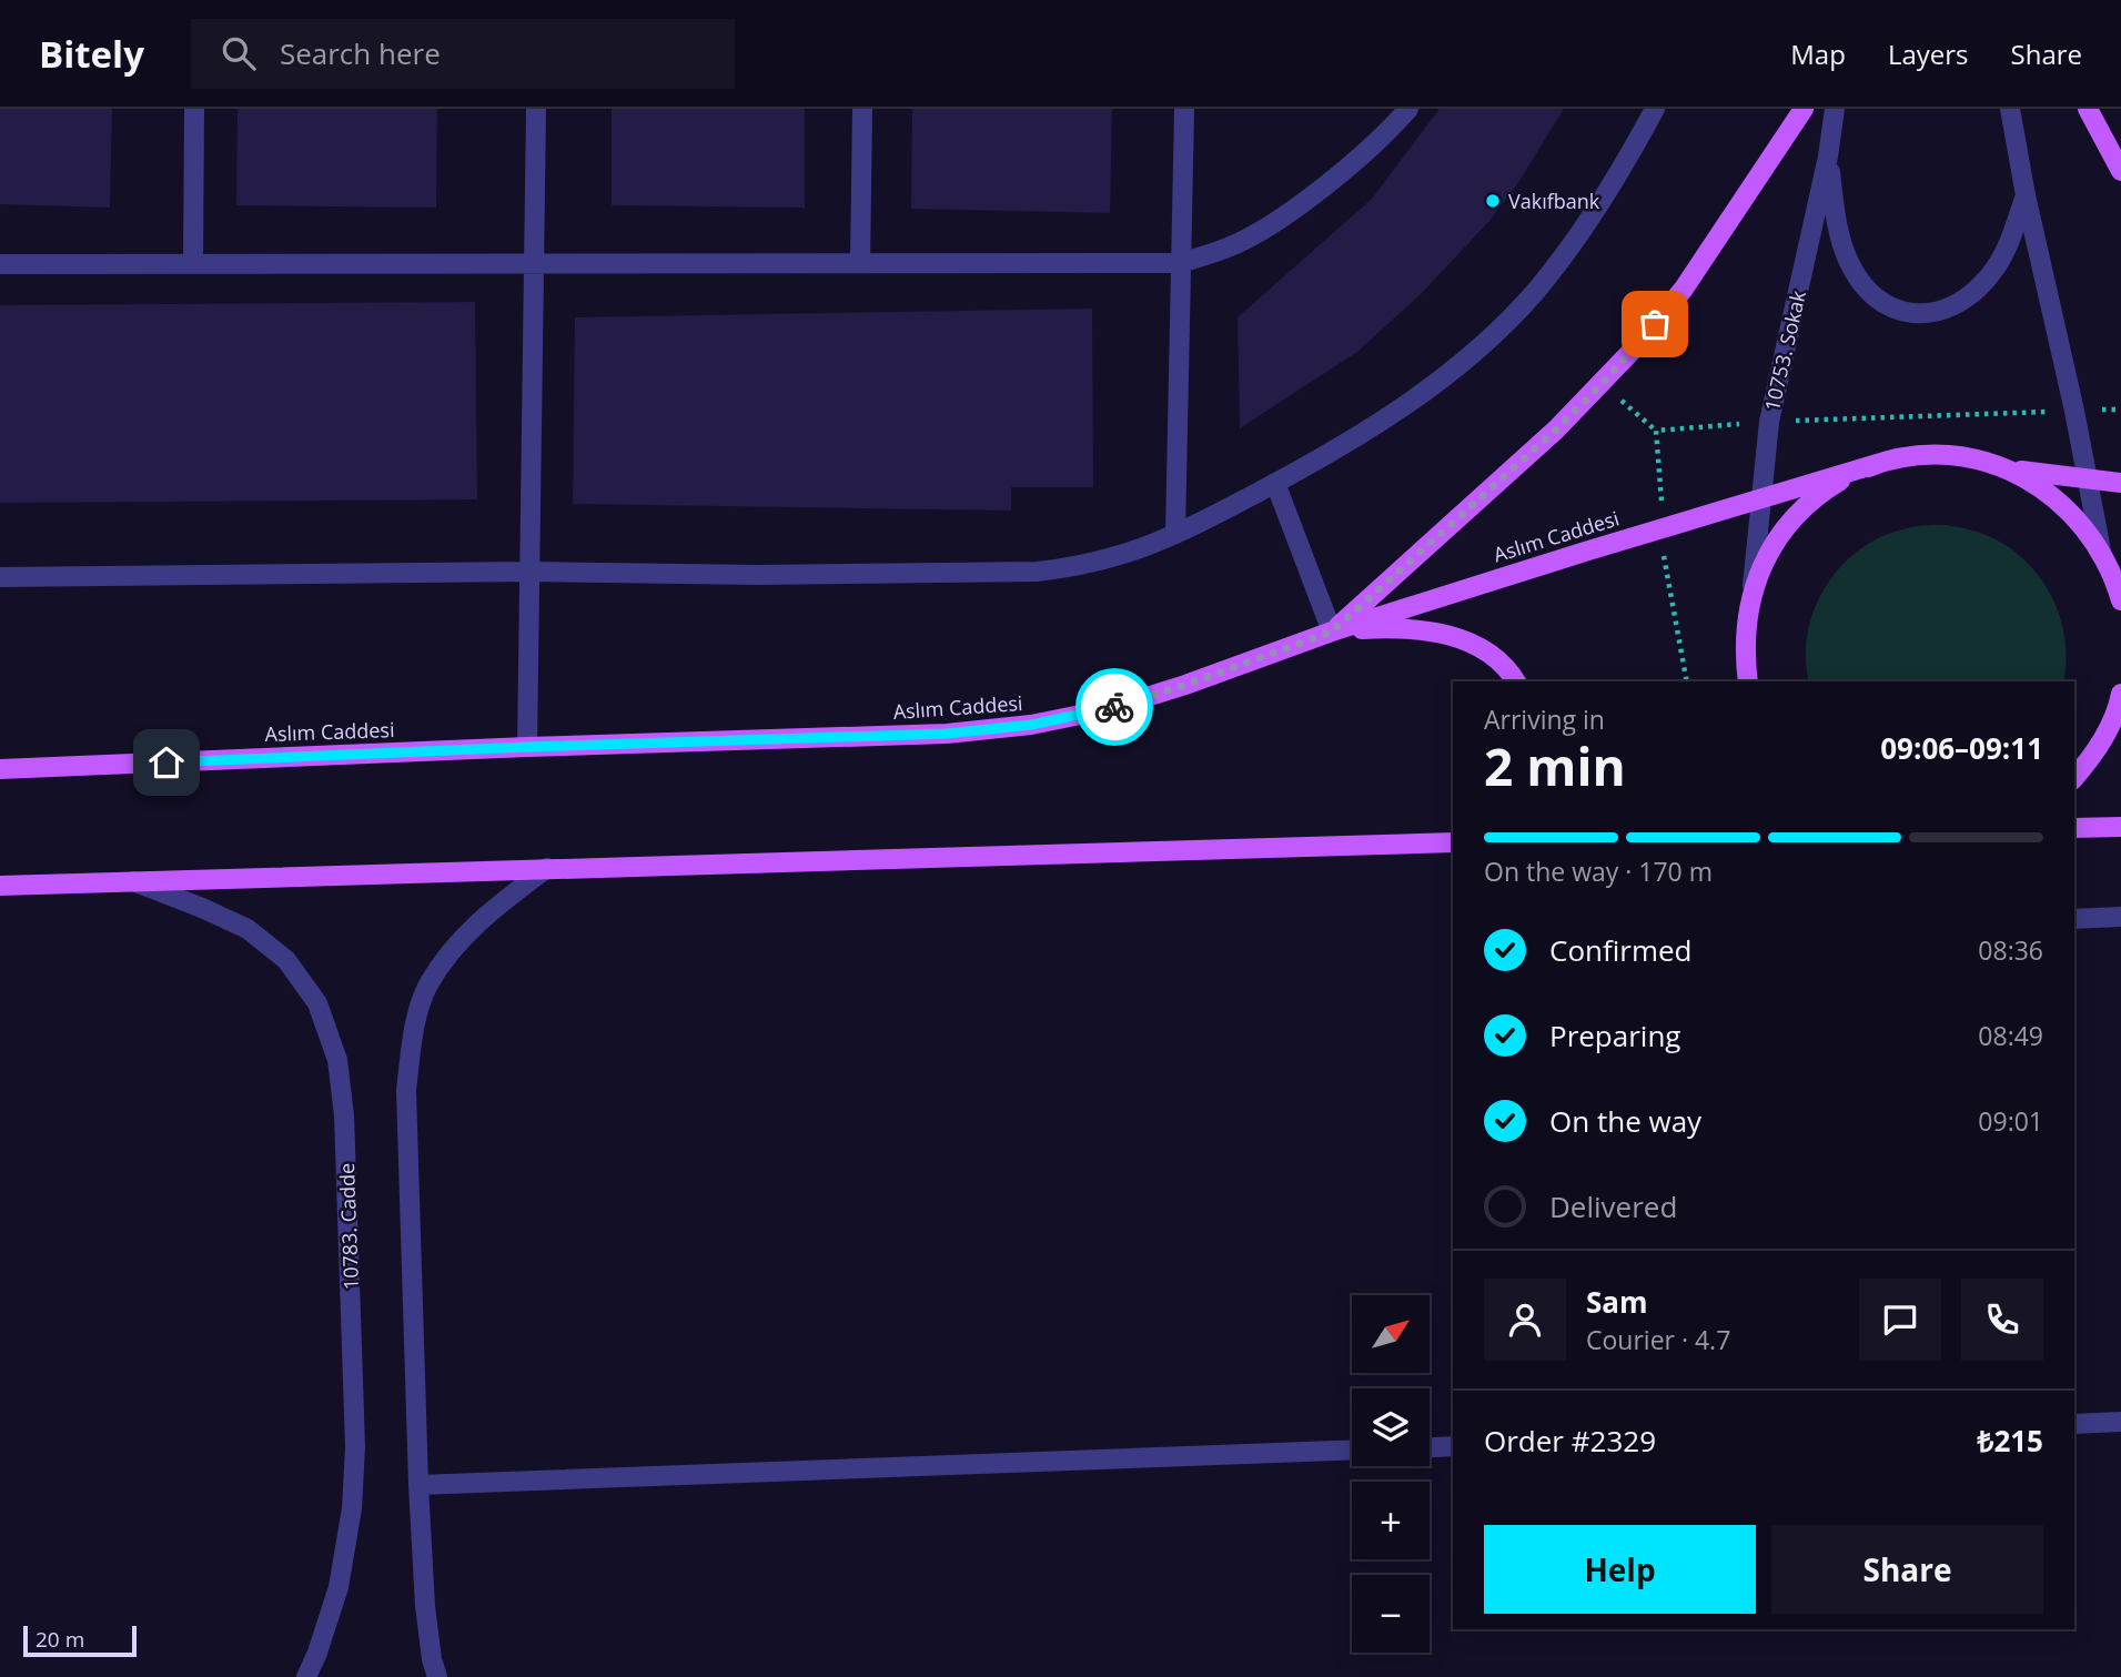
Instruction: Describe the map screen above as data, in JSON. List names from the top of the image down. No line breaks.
{"streets":{"main road":["Aslım Caddesi"],"street":["10753. Sokak","10783. Cadde"]},"crossings":[["10753. Sokak","Aslım Caddesi"]],"places":["Vakıfbank"],"scale_bar":"20 m","north":"top right","page":{"header":"Bitely","search":"Search here","nav":["Map","Layers","Share"],"heading":["2 min","Arriving in","09:06–09:11"],"panel":["Sam","Courier · 4.7","Order #2329","₺215"],"bar":"On the way · 170 m","list":[["Confirmed","08:36"],["Preparing","08:49"],["On the way","09:01"],"Delivered"],"map_buttons":["+","−"],"buttons":["Help","Share"],"scale":"20 m"}}
